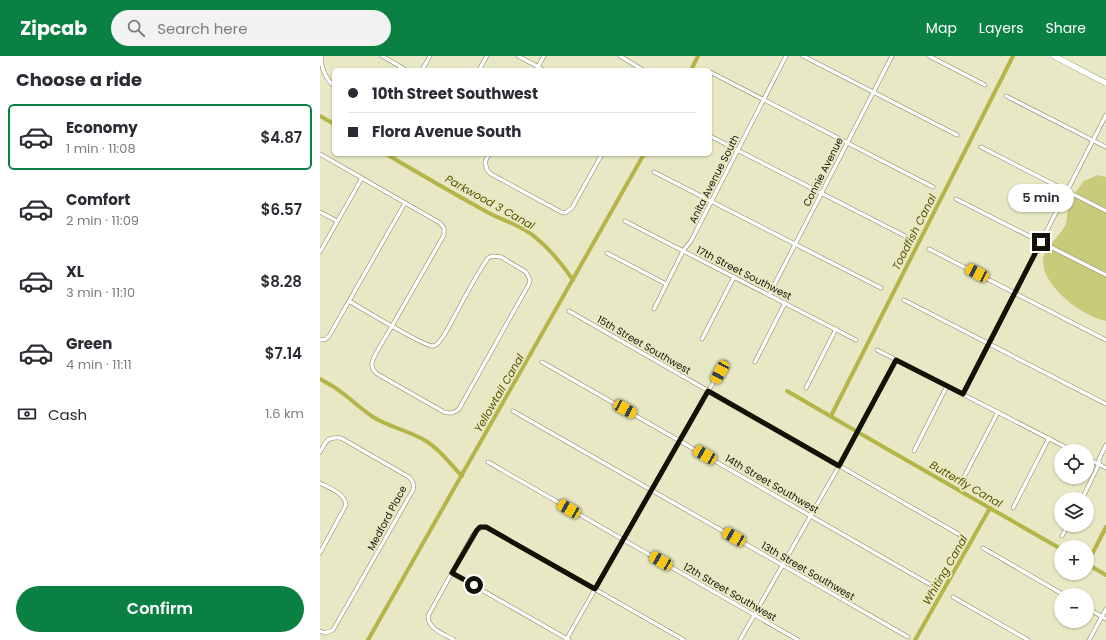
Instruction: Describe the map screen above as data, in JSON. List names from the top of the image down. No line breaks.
{"streets":{"street":["Connie Avenue","Anita Avenue South","17th Street Southwest","15th Street Southwest","14th Street Southwest","Medford Place","13th Street Southwest","12th Street Southwest"]},"crossings":[["Connie Avenue","17th Street Southwest"],["Anita Avenue South","17th Street Southwest"]],"water":["Parkwood 3 Canal","Toadfish Canal","Yellowtail Canal","Butterfly Canal","Whiting Canal"],"page":{"header":"Zipcab","search":"Search here","nav":["Map","Layers","Share"],"heading":"Choose a ride","banner":["10th Street Southwest","Flora Avenue South"],"list":[{"name":"Economy","note":"1 min · 11:08","value":"$4.87"},{"name":"Comfort","note":"2 min · 11:09","value":"$6.57"},{"name":"XL","note":"3 min · 11:10","value":"$8.28"},{"name":"Green","note":"4 min · 11:11","value":"$7.14"}],"bubble":"5 min","pay":["Cash","1.6 km"],"map_buttons":["+","−"],"buttons":"Confirm"}}
